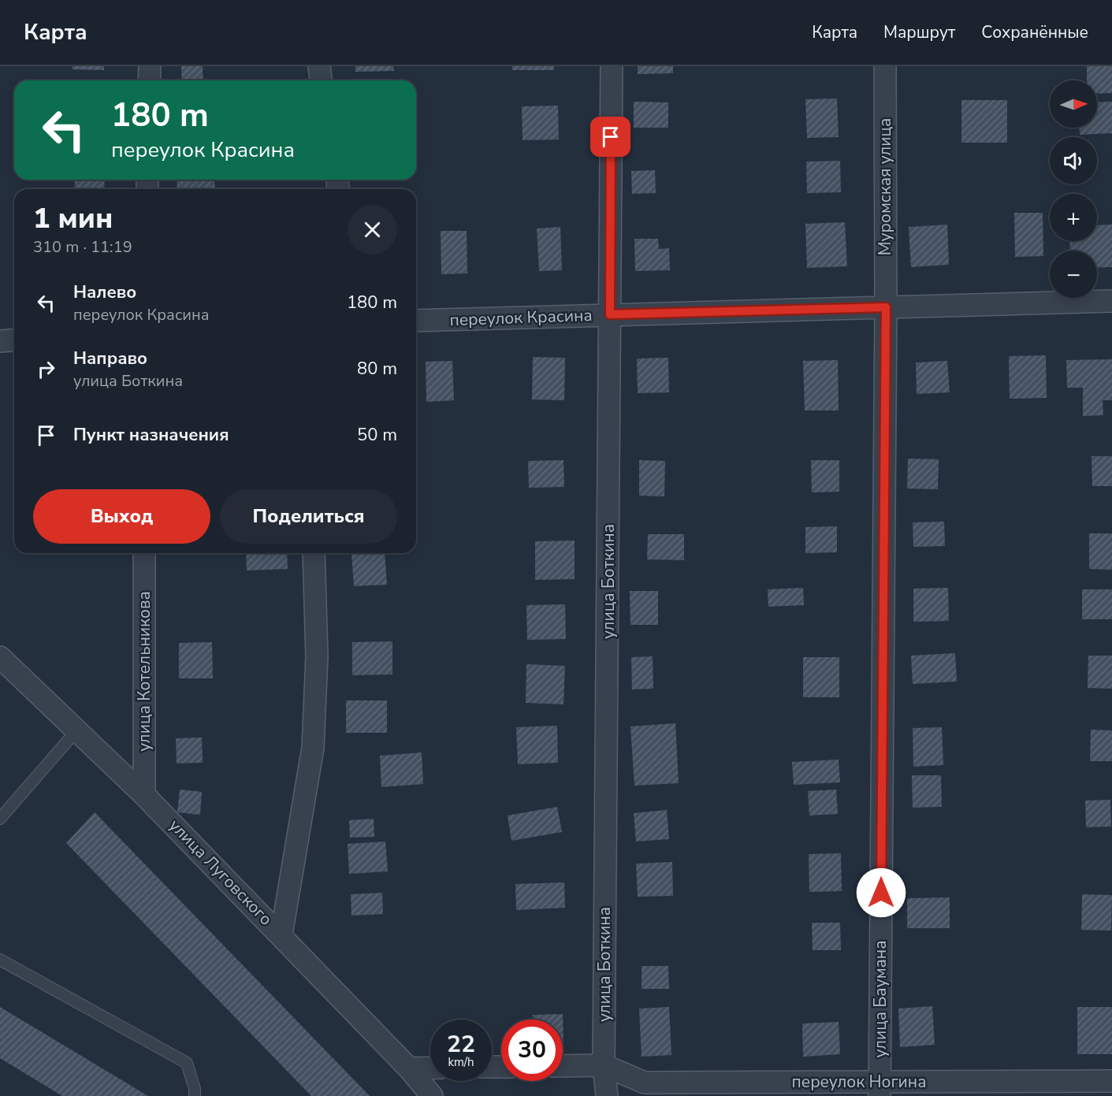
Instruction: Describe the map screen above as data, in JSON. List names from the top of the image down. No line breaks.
{"streets":{"street":["Муромская улица","переулок Красина","улица Боткина","улица Котельникова","улица Луговского","улица Баумана","переулок Ногина"]},"crossings":[["Муромская улица","переулок Красина"],["Муромская улица","улица Баумана"],["переулок Красина","улица Боткина"],["переулок Красина","улица Баумана"],["улица Боткина","переулок Ногина"],["улица Котельникова","улица Луговского"],["улица Баумана","переулок Ногина"]],"north":"right","page":{"header":"Карта","nav":["Карта","Маршрут","Сохранённые"],"map_buttons":["+","−"],"turn":["180 m","переулок Красина"],"heading":["1 мин","310 m · 11:19"],"list":[{"name":"Налево","note":"переулок Красина","value":"180 m"},{"name":"Направо","note":"улица Боткина","value":"80 m"},{"name":"Пункт назначения","value":"50 m"}],"buttons":["Выход","Поделиться"],"speed":"22 km/h","limit":"30"}}
